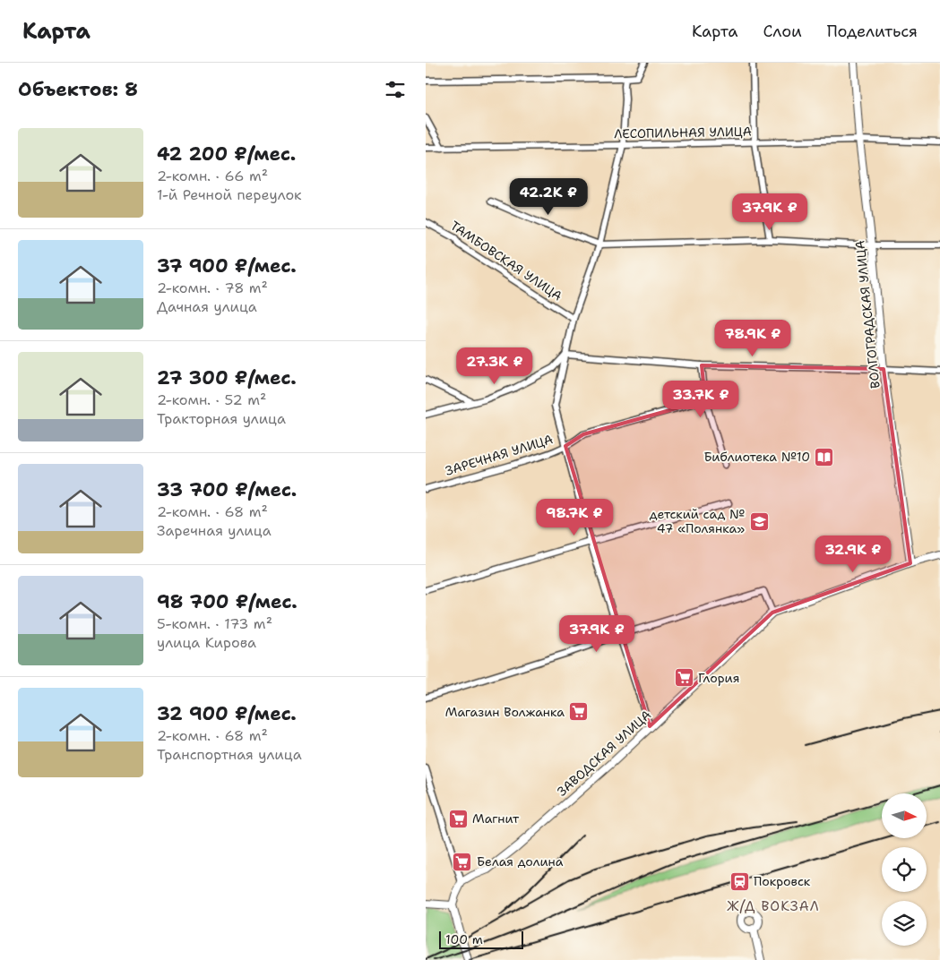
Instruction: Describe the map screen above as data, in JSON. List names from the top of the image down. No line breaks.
{"streets":{"street":["ЛЕСОПИЛЬНАЯ УЛИЦА","ТАМБОВСКАЯ УЛИЦА","ВОЛГОГРАДСКАЯ УЛИЦА","ЗАРЕЧНАЯ УЛИЦА","ЗАВОДСКАЯ УЛИЦА"]},"crossings":[["ЛЕСОПИЛЬНАЯ УЛИЦА","ВОЛГОГРАДСКАЯ УЛИЦА"]],"districts":["Ж/Д ВОКЗАЛ"],"places":{"library":["Библиотека №10"],"school or university":["детский сад № 47 «Полянка»"],"supermarket":["Глория","Магазин Волжанка","Магнит","Белая долина"],"station":["Покровск"]},"scale_bar":"100 m","north":"right","page":{"header":"Карта","nav":["Карта","Слои","Поделиться"],"heading":"Объектов: 8","list":[{"name":"42 200 ₽/мес.","note":"2-комн. · 66 m² · 1-й Речной переулок"},{"name":"37 900 ₽/мес.","note":"2-комн. · 78 m² · Дачная улица"},{"name":"27 300 ₽/мес.","note":"2-комн. · 52 m² · Тракторная улица"},{"name":"33 700 ₽/мес.","note":"2-комн. · 68 m² · Заречная улица"},{"name":"98 700 ₽/мес.","note":"5-комн. · 173 m² · улица Кирова"},{"name":"32 900 ₽/мес.","note":"2-комн. · 68 m² · Транспортная улица"}],"price":["42.2K ₽","37.9K ₽","78.9K ₽","27.3K ₽","33.7K ₽","98.7K ₽","32.9K ₽","37.9K ₽"],"scale":"100 m"}}
